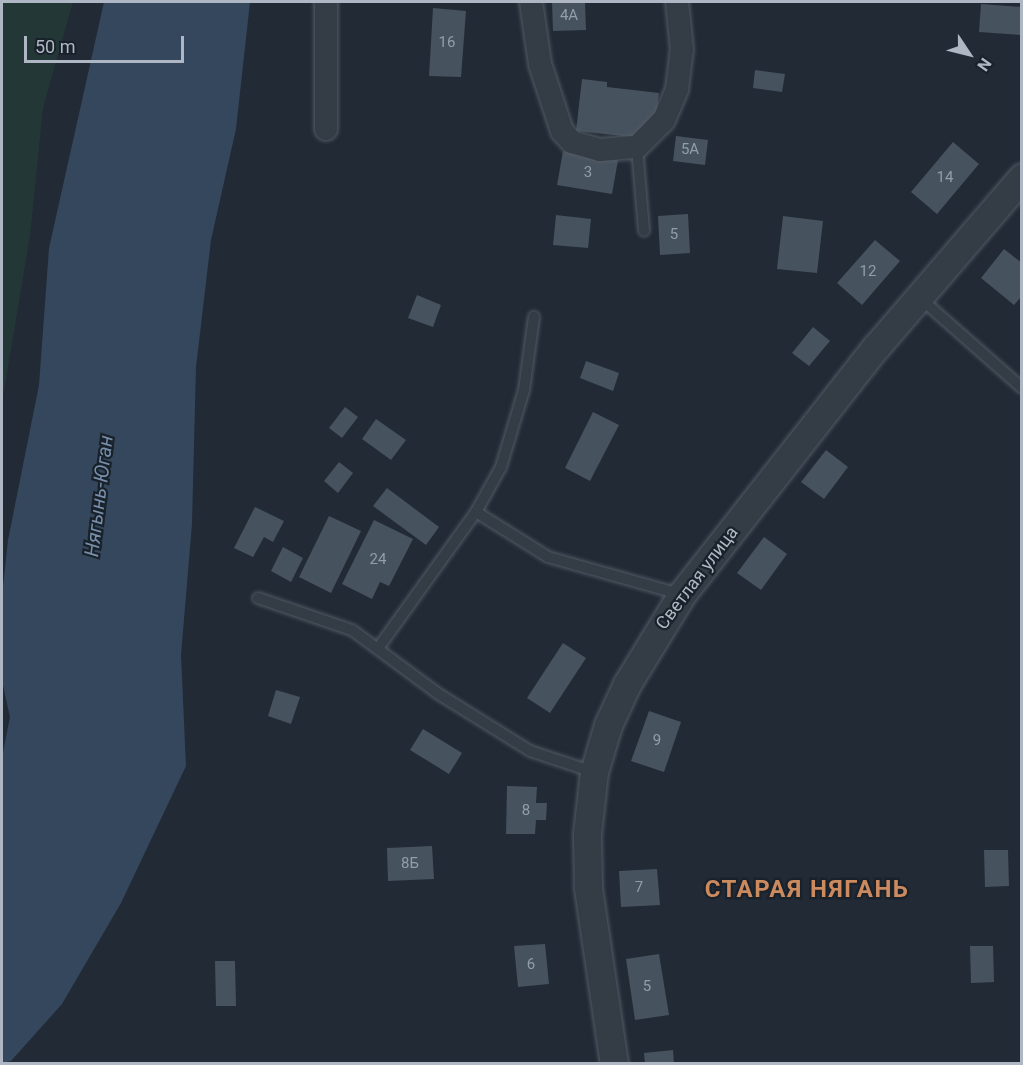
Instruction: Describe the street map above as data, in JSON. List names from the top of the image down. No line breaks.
{"streets":{"street":["Светлая улица"]},"districts":["СТАРАЯ НЯГАНЬ"],"water":["Нягынь-Юган"],"house_numbers":["4А","16","5А","3","14","5","12","24","9","8","8Б","7","6","5"],"scale_bar":"50 m","north":"bottom right"}
